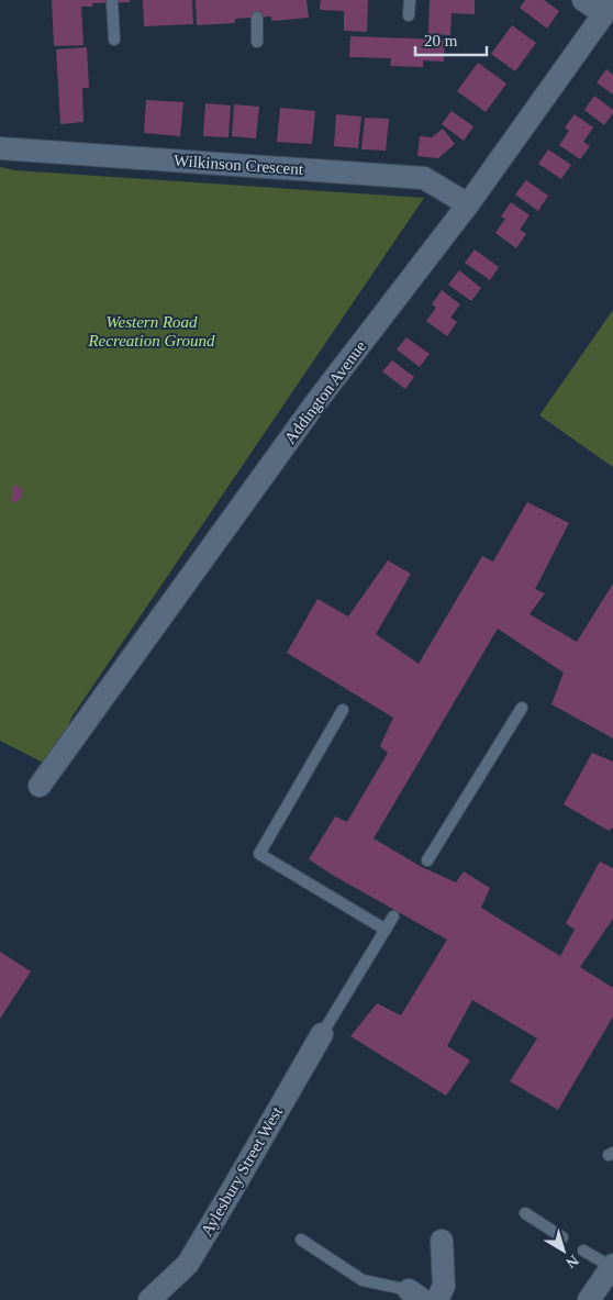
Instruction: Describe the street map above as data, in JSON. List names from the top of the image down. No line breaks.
{"streets":{"street":["Wilkinson Crescent","Addington Avenue","Aylesbury Street West"]},"crossings":[["Wilkinson Crescent","Addington Avenue"]],"parks":["Western Road Recreation Ground"],"scale_bar":"20 m","north":"bottom right"}
